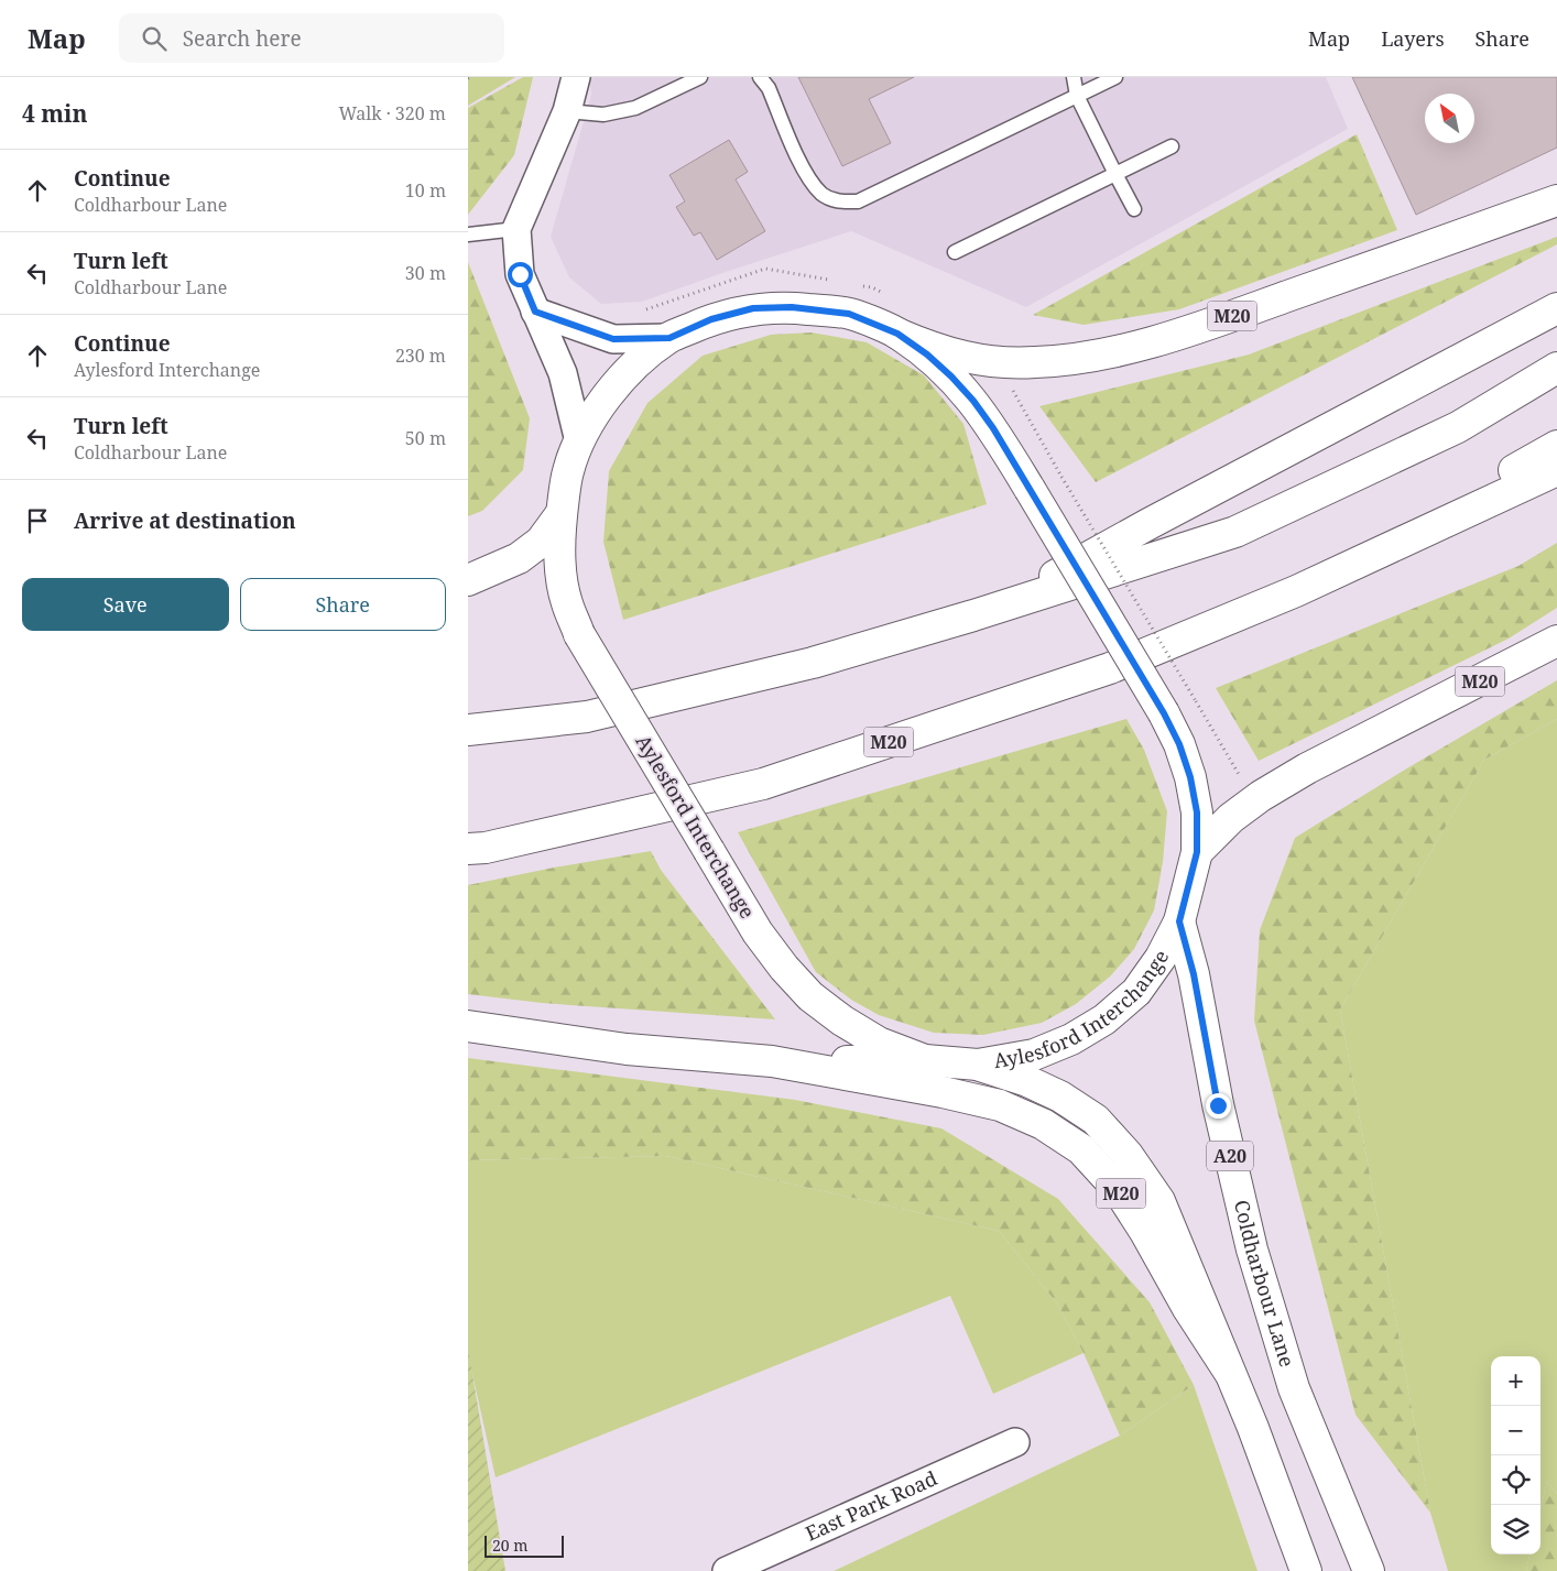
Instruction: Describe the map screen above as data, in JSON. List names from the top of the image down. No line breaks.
{"streets":{"main road":["M20","Aylesford Interchange","A20","Coldharbour Lane"],"street":["East Park Road"]},"crossings":[["M20","Aylesford Interchange"],["Aylesford Interchange","Coldharbour Lane"]],"scale_bar":"20 m","north":"top left","page":{"header":"Map","search":"Search here","nav":["Map","Layers","Share"],"heading":["4 min","Walk · 320 m"],"list":[["Continue","Coldharbour Lane","10 m"],["Turn left","Coldharbour Lane","30 m"],["Continue","Aylesford Interchange","230 m"],["Turn left","Coldharbour Lane","50 m"],"Arrive at destination"],"buttons":["Save","Share"],"map_buttons":["+","−"],"scale":"20 m"}}
